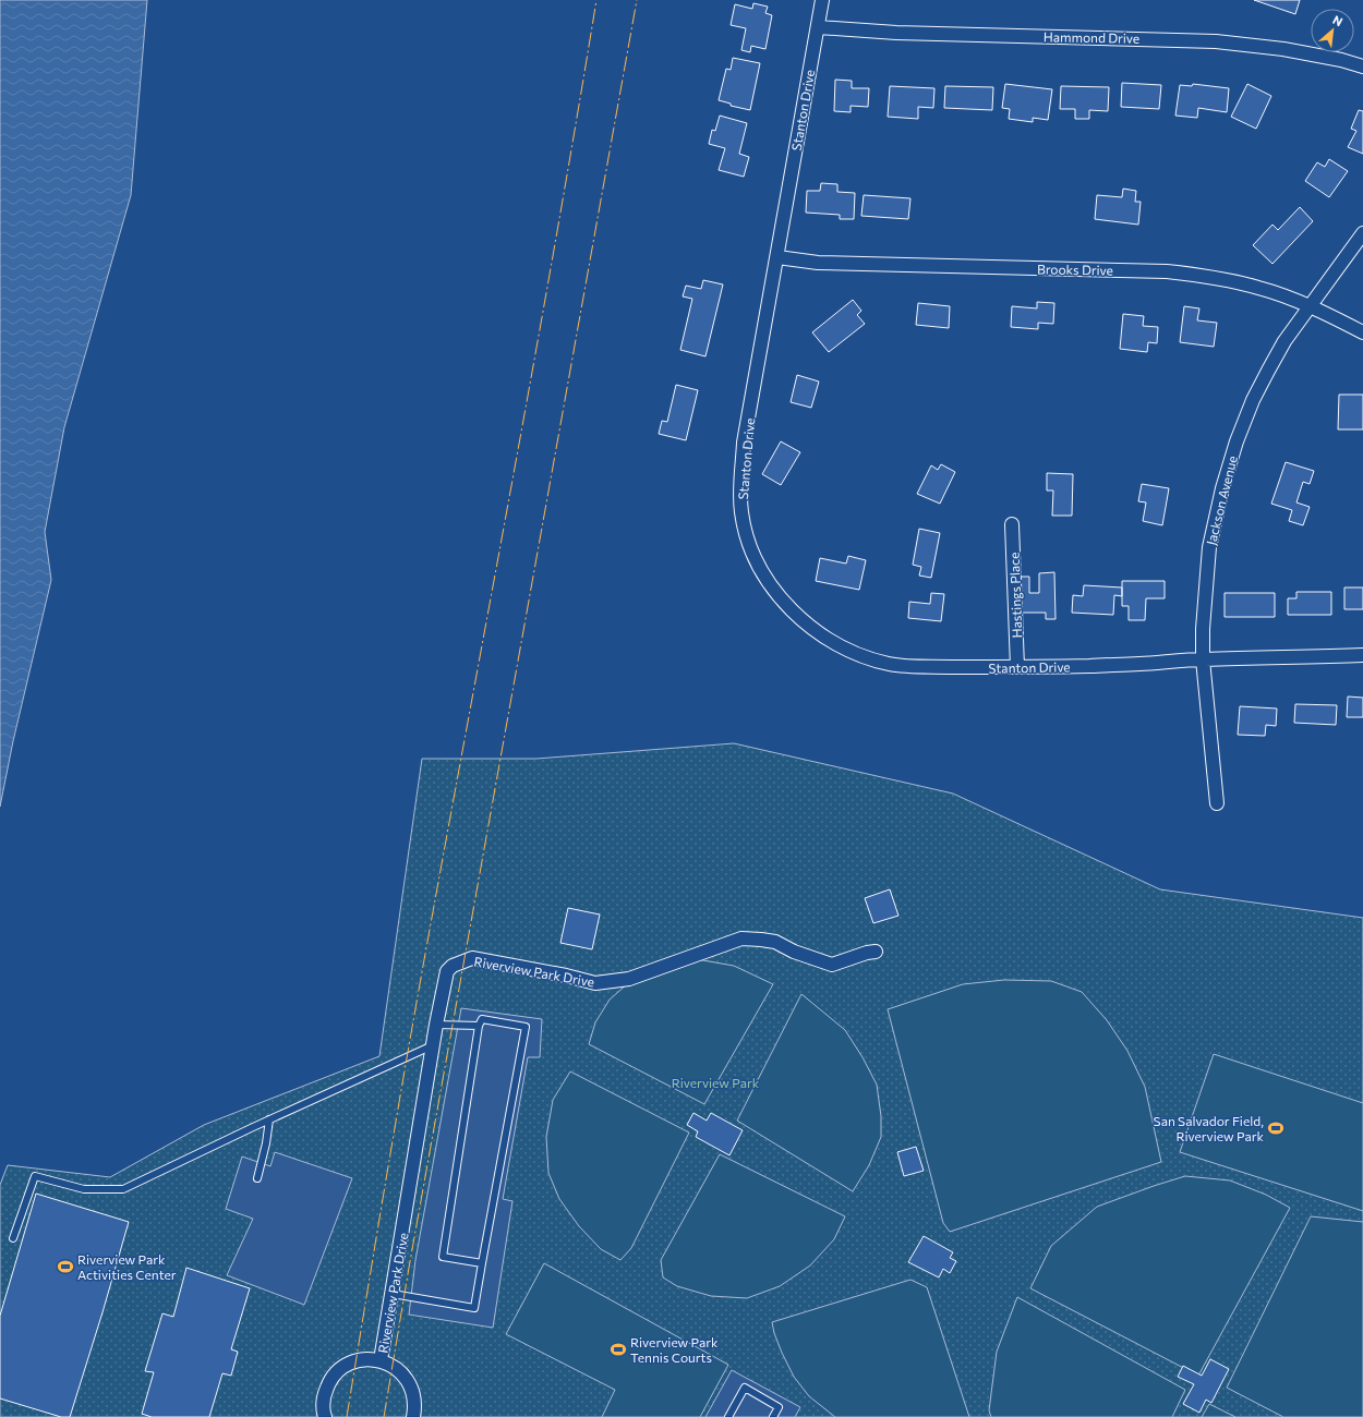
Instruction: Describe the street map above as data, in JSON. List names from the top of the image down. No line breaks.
{"streets":{"street":["Hammond Drive","Stanton Drive","Brooks Drive","Jackson Avenue","Hastings Place","Riverview Park Drive"]},"crossings":[["Hammond Drive","Stanton Drive"],["Stanton Drive","Brooks Drive"],["Stanton Drive","Jackson Avenue"],["Stanton Drive","Hastings Place"],["Brooks Drive","Jackson Avenue"]],"parks":["Riverview Park"],"places":{"sports":["San Salvador Field, Riverview Park","Riverview Park Activities Center","Riverview Park Tennis Courts"]},"north":"top right"}
